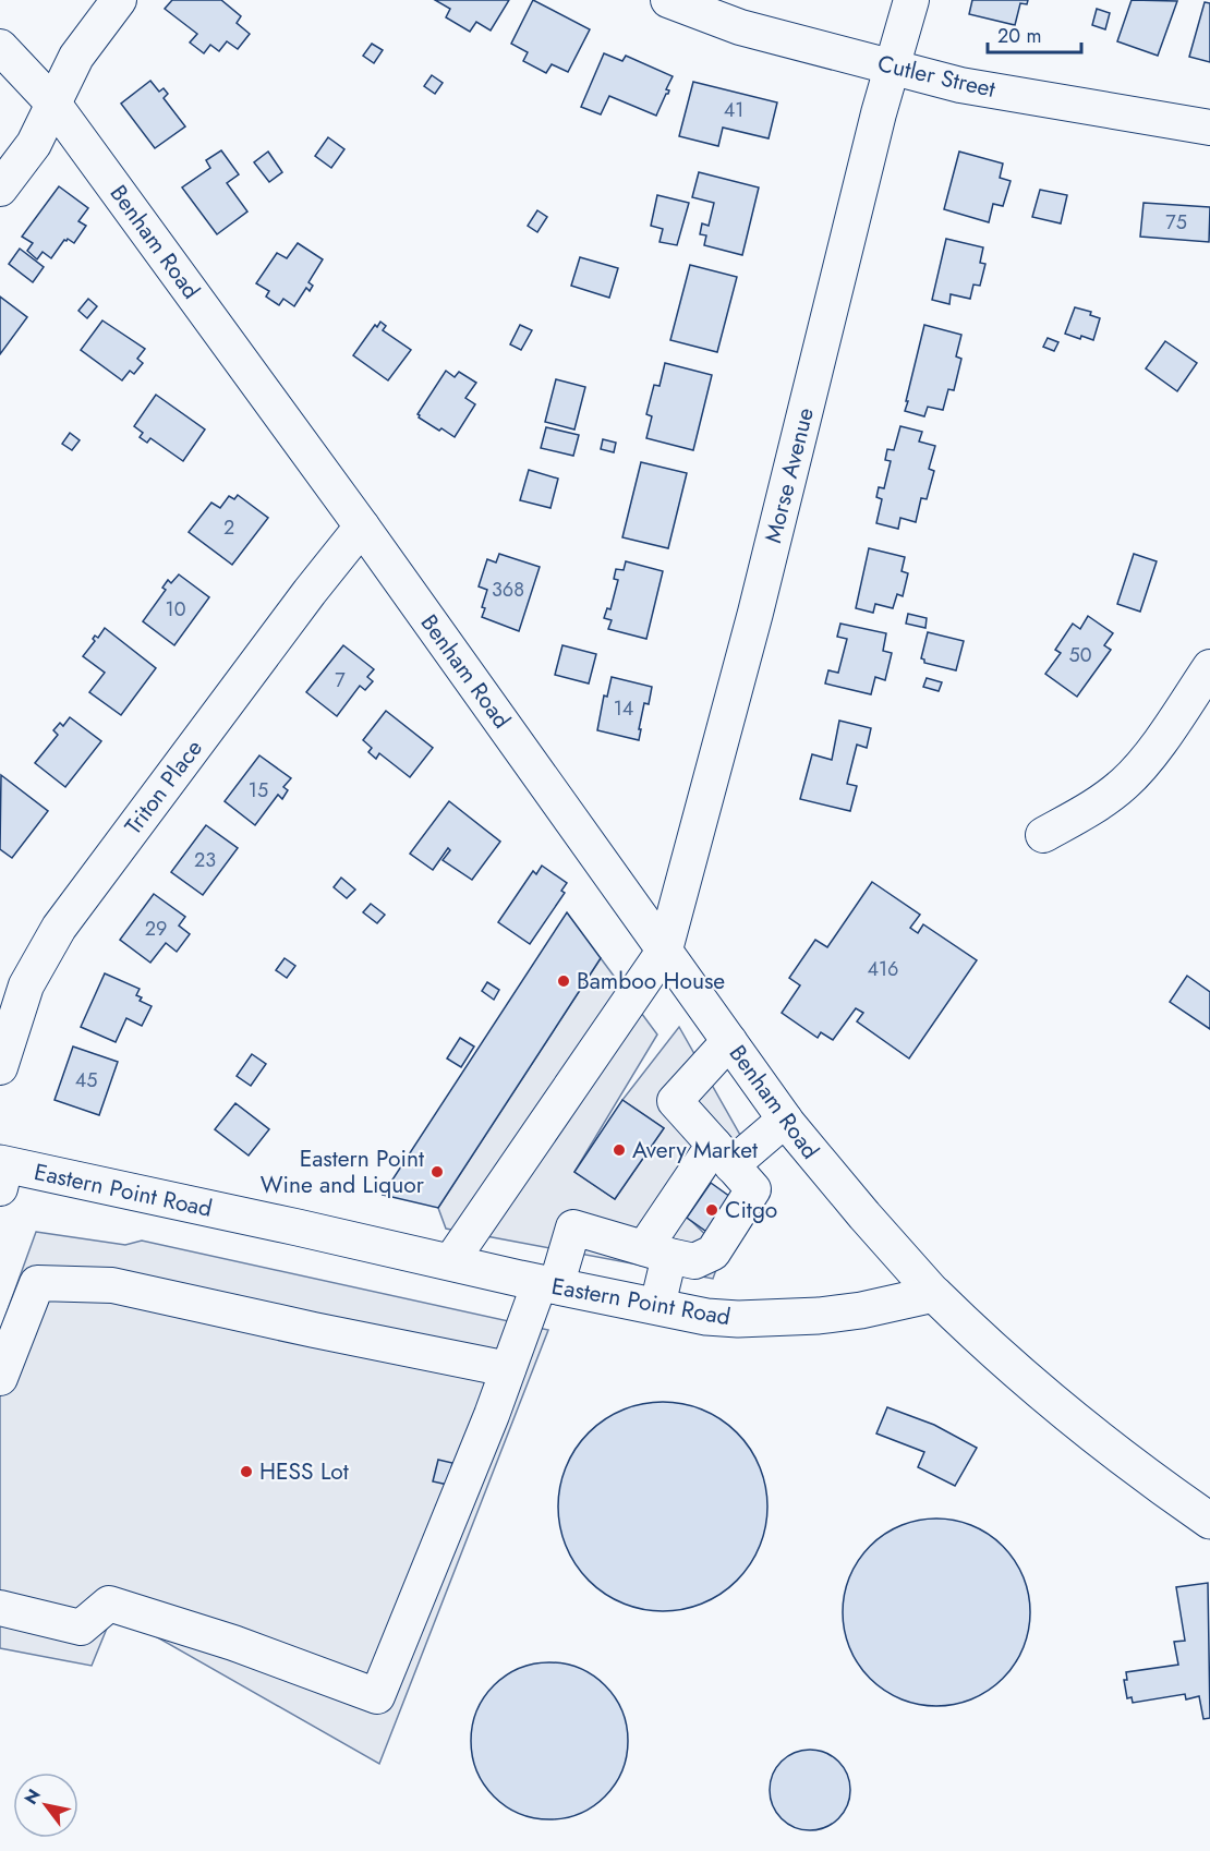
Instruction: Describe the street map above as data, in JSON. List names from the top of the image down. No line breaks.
{"streets":{"main road":["Eastern Point Road"],"street":["Cutler Street","Benham Road","Morse Avenue","Triton Place"]},"crossings":[["Cutler Street","Morse Avenue"],["Benham Road","Morse Avenue"],["Benham Road","Triton Place"],["Benham Road","Eastern Point Road"],["Morse Avenue","Eastern Point Road"]],"places":["Bamboo House","Avery Market","Eastern Point Wine and Liquor","Citgo","HESS Lot"],"house_numbers":["41","75","2","368","10","50","7","14","15","23","29","416","45"],"scale_bar":"20 m","north":"top left"}
